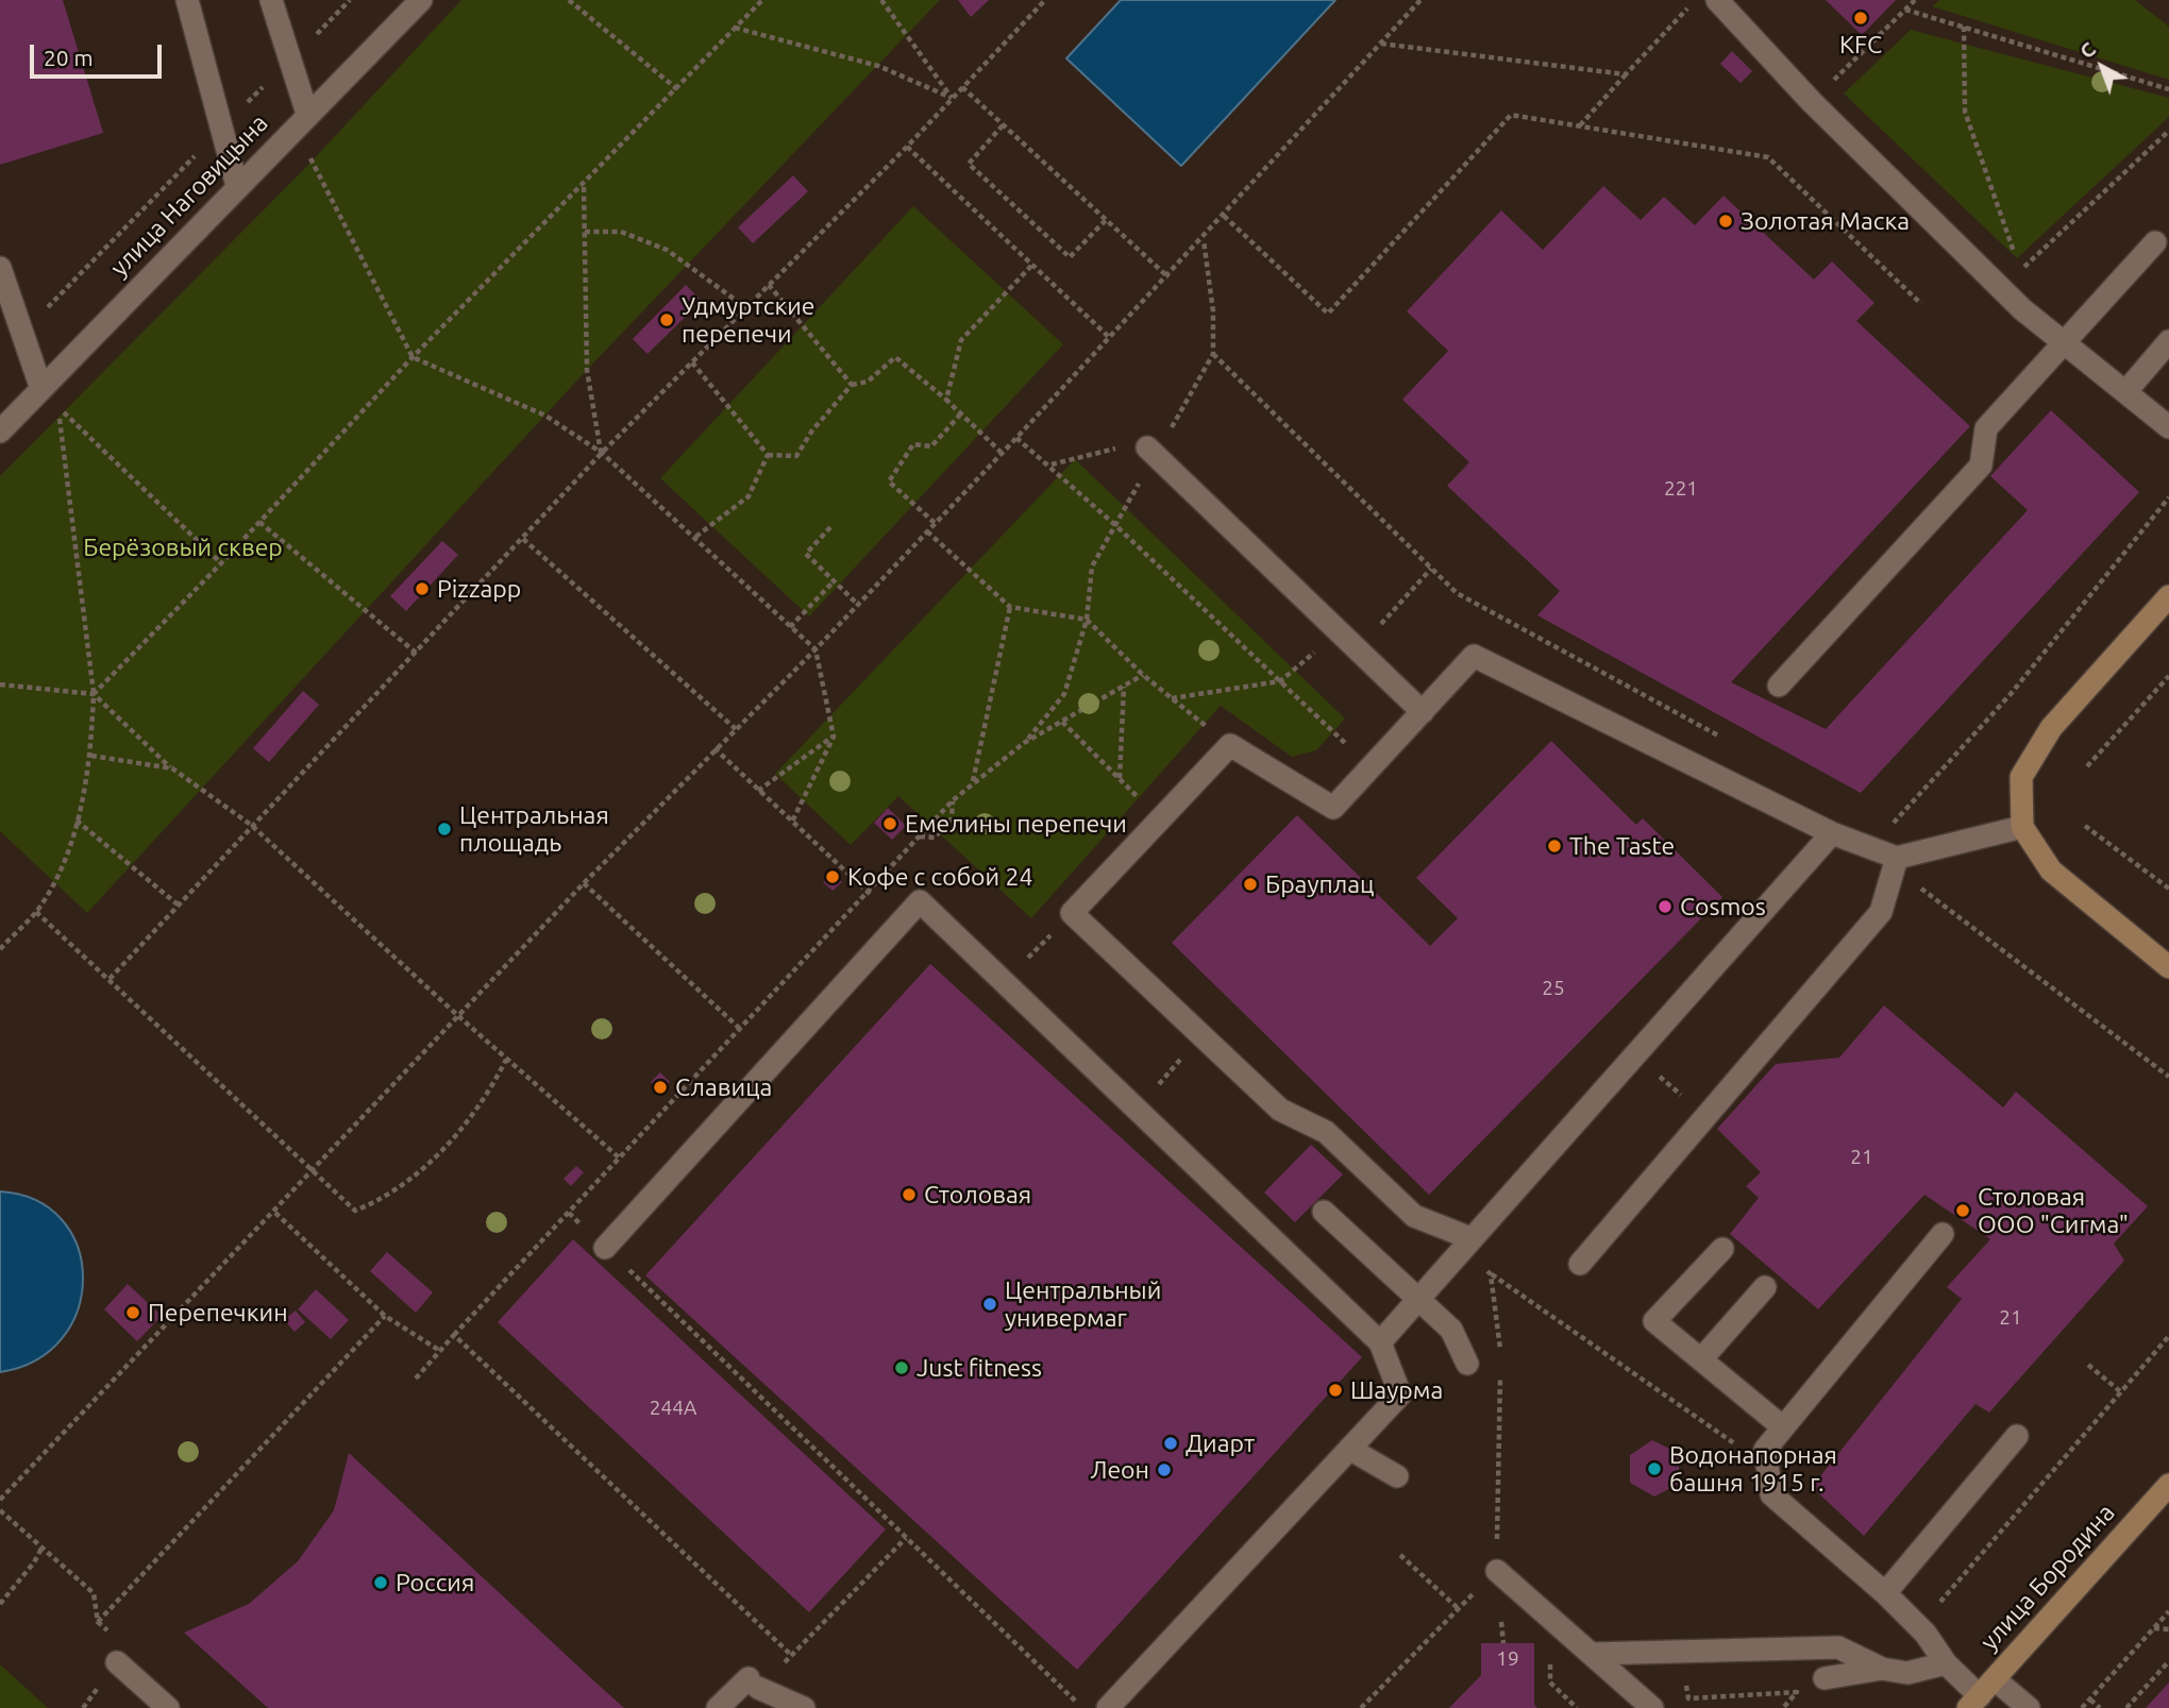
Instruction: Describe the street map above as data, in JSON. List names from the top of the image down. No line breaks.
{"streets":{"street":["улица Наговицына","улица Бородина"]},"parks":["Берёзовый сквер"],"places":["KFC","Золотая Маска","Удмуртские перепечи","Pizzapp","Емелины перепечи","Центральная площадь","The Taste","Кофе с собой 24","Брауплац","Cosmos","Славица","Столовая","Столовая ООО \"Сигма\"","Центральный универмаг","Перепечкин","Just fitness","Шаурма","Диарт","Водонапорная башня 1915 г.","Леон","Россия"],"house_numbers":["221","25","21","21","244А","19"],"scale_bar":"20 m","north":"top left"}
